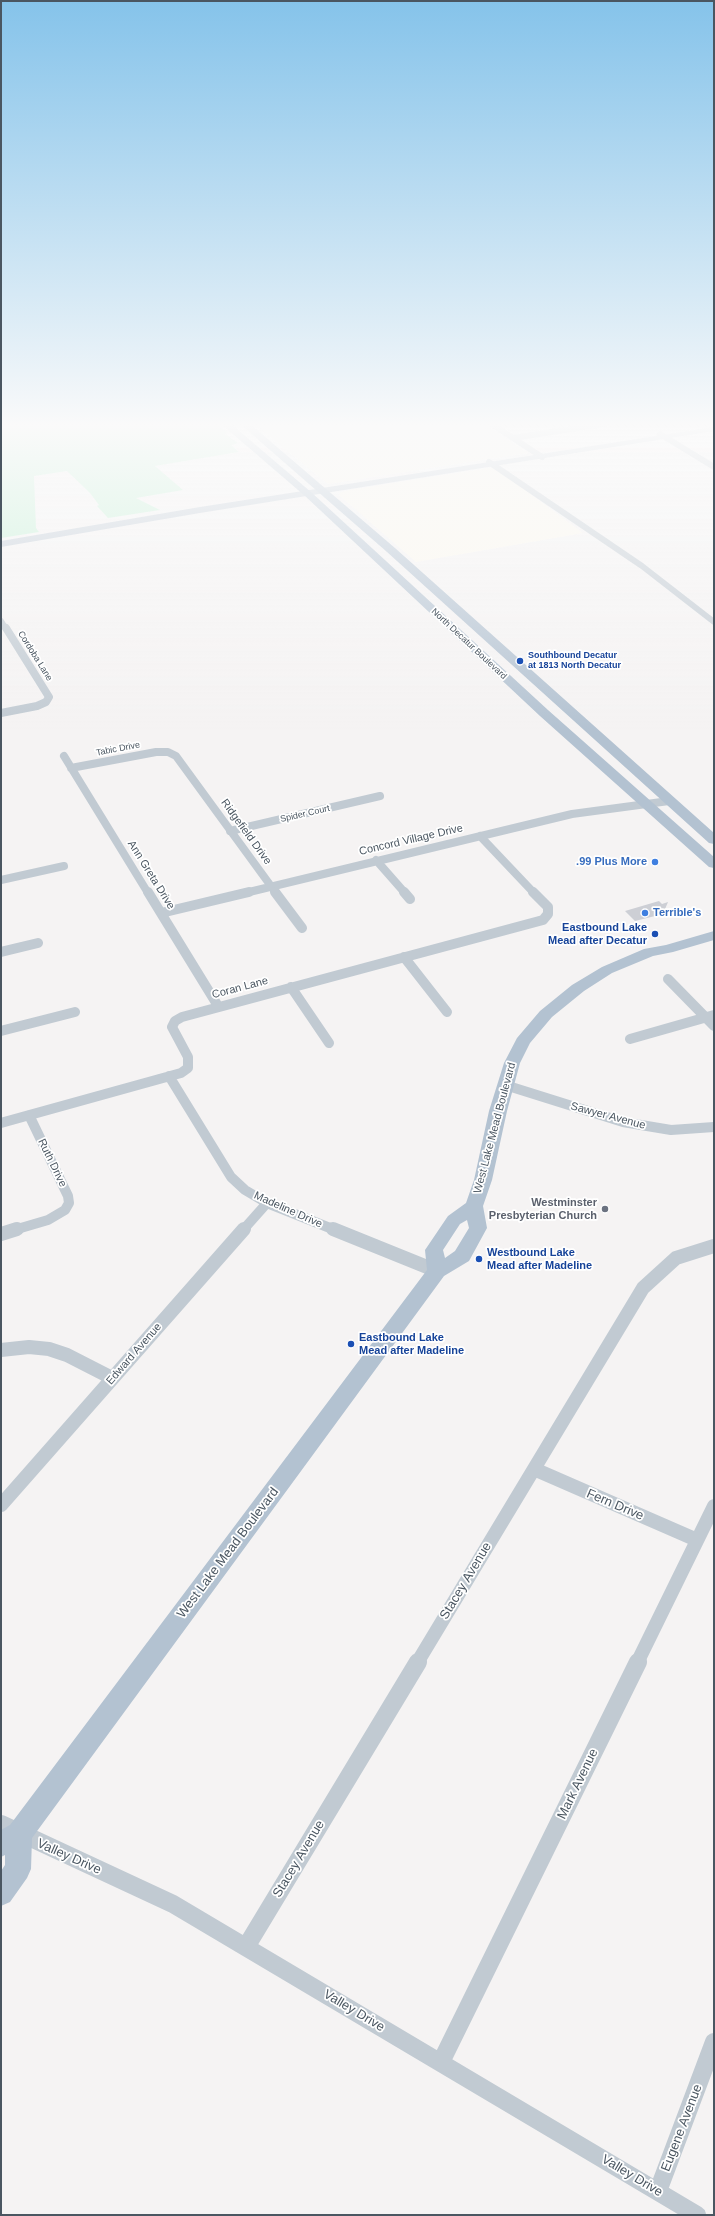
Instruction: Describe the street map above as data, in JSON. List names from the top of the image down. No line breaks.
{"streets":{"main road":["North Decatur Boulevard","West Lake Mead Boulevard"],"street":["Cordoba Lane","Tabic Drive","Spider Court","Ridgefield Drive","Concord Village Drive","Ann Greta Drive","Coran Lane","Sawyer Avenue","Ruth Drive","Madeline Drive","Edward Avenue","Fern Drive","Stacey Avenue","Mark Avenue","Valley Drive","Eugene Avenue"]},"crossings":[["North Decatur Boulevard","Concord Village Drive"],["Tabic Drive","Ridgefield Drive"],["Tabic Drive","Ann Greta Drive"],["Spider Court","Ridgefield Drive"],["Ridgefield Drive","Concord Village Drive"],["Concord Village Drive","Ann Greta Drive"],["Concord Village Drive","Coran Lane"],["Ann Greta Drive","Coran Lane"],["Coran Lane","Ruth Drive"],["Coran Lane","Madeline Drive"],["Sawyer Avenue","West Lake Mead Boulevard"],["West Lake Mead Boulevard","Madeline Drive"],["West Lake Mead Boulevard","Valley Drive"],["Madeline Drive","Edward Avenue"],["Fern Drive","Stacey Avenue"],["Fern Drive","Mark Avenue"],["Stacey Avenue","Valley Drive"],["Mark Avenue","Valley Drive"],["Valley Drive","Eugene Avenue"]],"places":["Southbound Decatur at 1813 North Decatur",".99 Plus More","Terrible's","Eastbound Lake Mead after Decatur","Westminster Presbyterian Church","Westbound Lake Mead after Madeline","Eastbound Lake Mead after Madeline"]}
